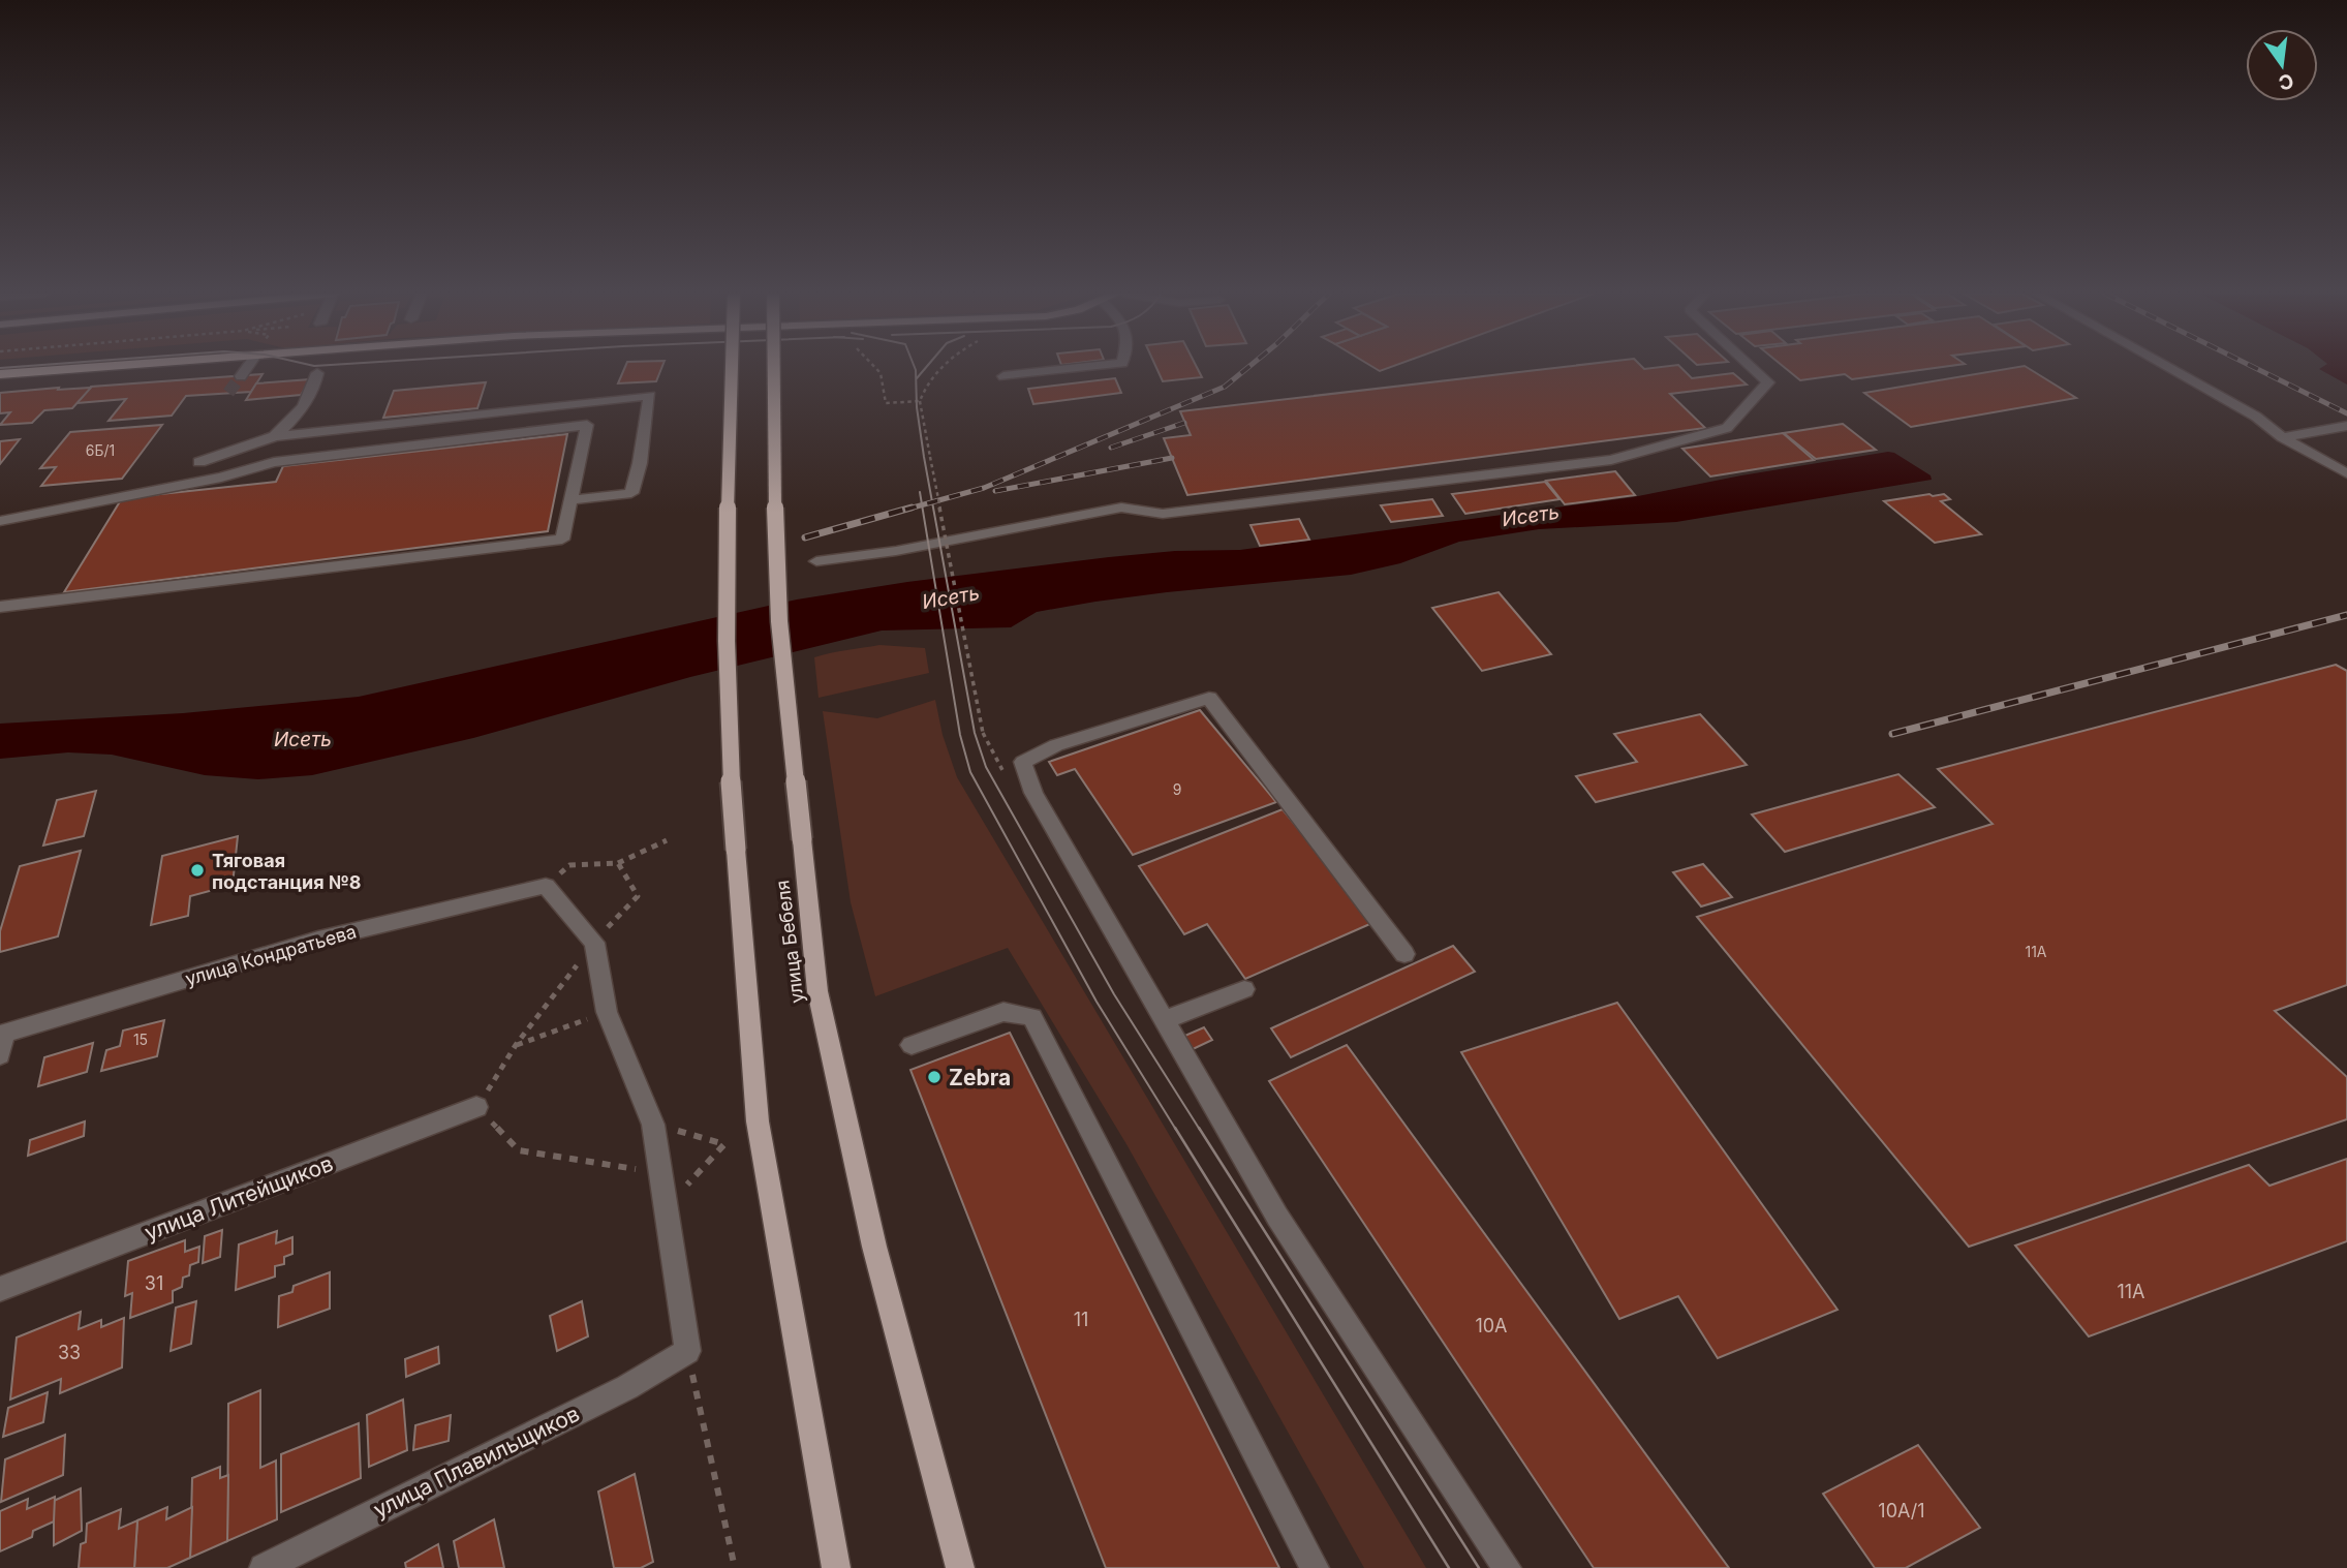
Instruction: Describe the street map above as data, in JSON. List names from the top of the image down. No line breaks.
{"streets":{"main road":["улица Бебеля"],"street":["улица Кондратьева","улица Литейщиков","улица Плавильщиков"]},"water":["Исеть"],"places":["Тяговая подстанция №8","Zebra"],"house_numbers":["6Б/1","9","11А","15","31","11А","11","10А","33","10А/1"],"north":"bottom"}
